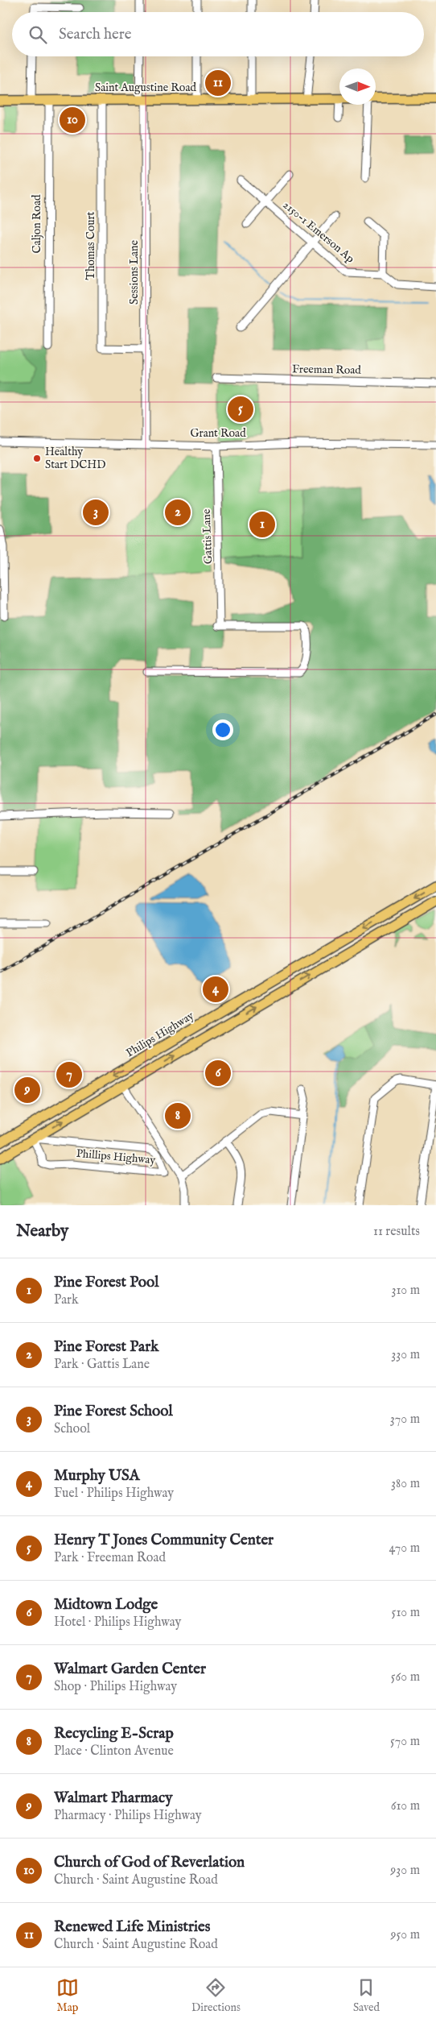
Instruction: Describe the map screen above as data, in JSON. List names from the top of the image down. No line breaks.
{"streets":{"main road":["Saint Augustine Road","Philips Highway"],"street":["Caljon Road","2150-1 Emerson Ap","Thomas Court","Sessions Lane","Freeman Road","Grant Road","Gattis Lane","Phillips Highway"]},"crossings":[["Saint Augustine Road","Caljon Road"],["Saint Augustine Road","Thomas Court"],["Saint Augustine Road","Sessions Lane"],["Thomas Court","Sessions Lane"],["Sessions Lane","Grant Road"],["Grant Road","Gattis Lane"]],"places":["Healthy Start DCHD"],"north":"right","page":{"search":"Search here","pins":["11","10","5","2","3","1","4","6","7","9","8"],"heading":["Nearby","11 results"],"list":[{"mark":"1","name":"Pine Forest Pool","note":"Park","value":"310 m"},{"mark":"2","name":"Pine Forest Park","note":"Park · Gattis Lane","value":"330 m"},{"mark":"3","name":"Pine Forest School","note":"School","value":"370 m"},{"mark":"4","name":"Murphy USA","note":"Fuel · Philips Highway","value":"380 m"},{"mark":"5","name":"Henry T Jones Community Center","note":"Park · Freeman Road","value":"470 m"},{"mark":"6","name":"Midtown Lodge","note":"Hotel · Philips Highway","value":"510 m"},{"mark":"7","name":"Walmart Garden Center","note":"Shop · Philips Highway","value":"560 m"},{"mark":"8","name":"Recycling E-Scrap","note":"Place · Clinton Avenue","value":"570 m"},{"mark":"9","name":"Walmart Pharmacy","note":"Pharmacy · Philips Highway","value":"610 m"},{"mark":"10","name":"Church of God of Reverlation","note":"Church · Saint Augustine Road","value":"930 m"},{"mark":"11","name":"Renewed Life Ministries","note":"Church · Saint Augustine Road","value":"950 m"}],"nav":["Map","Directions","Saved"]}}
